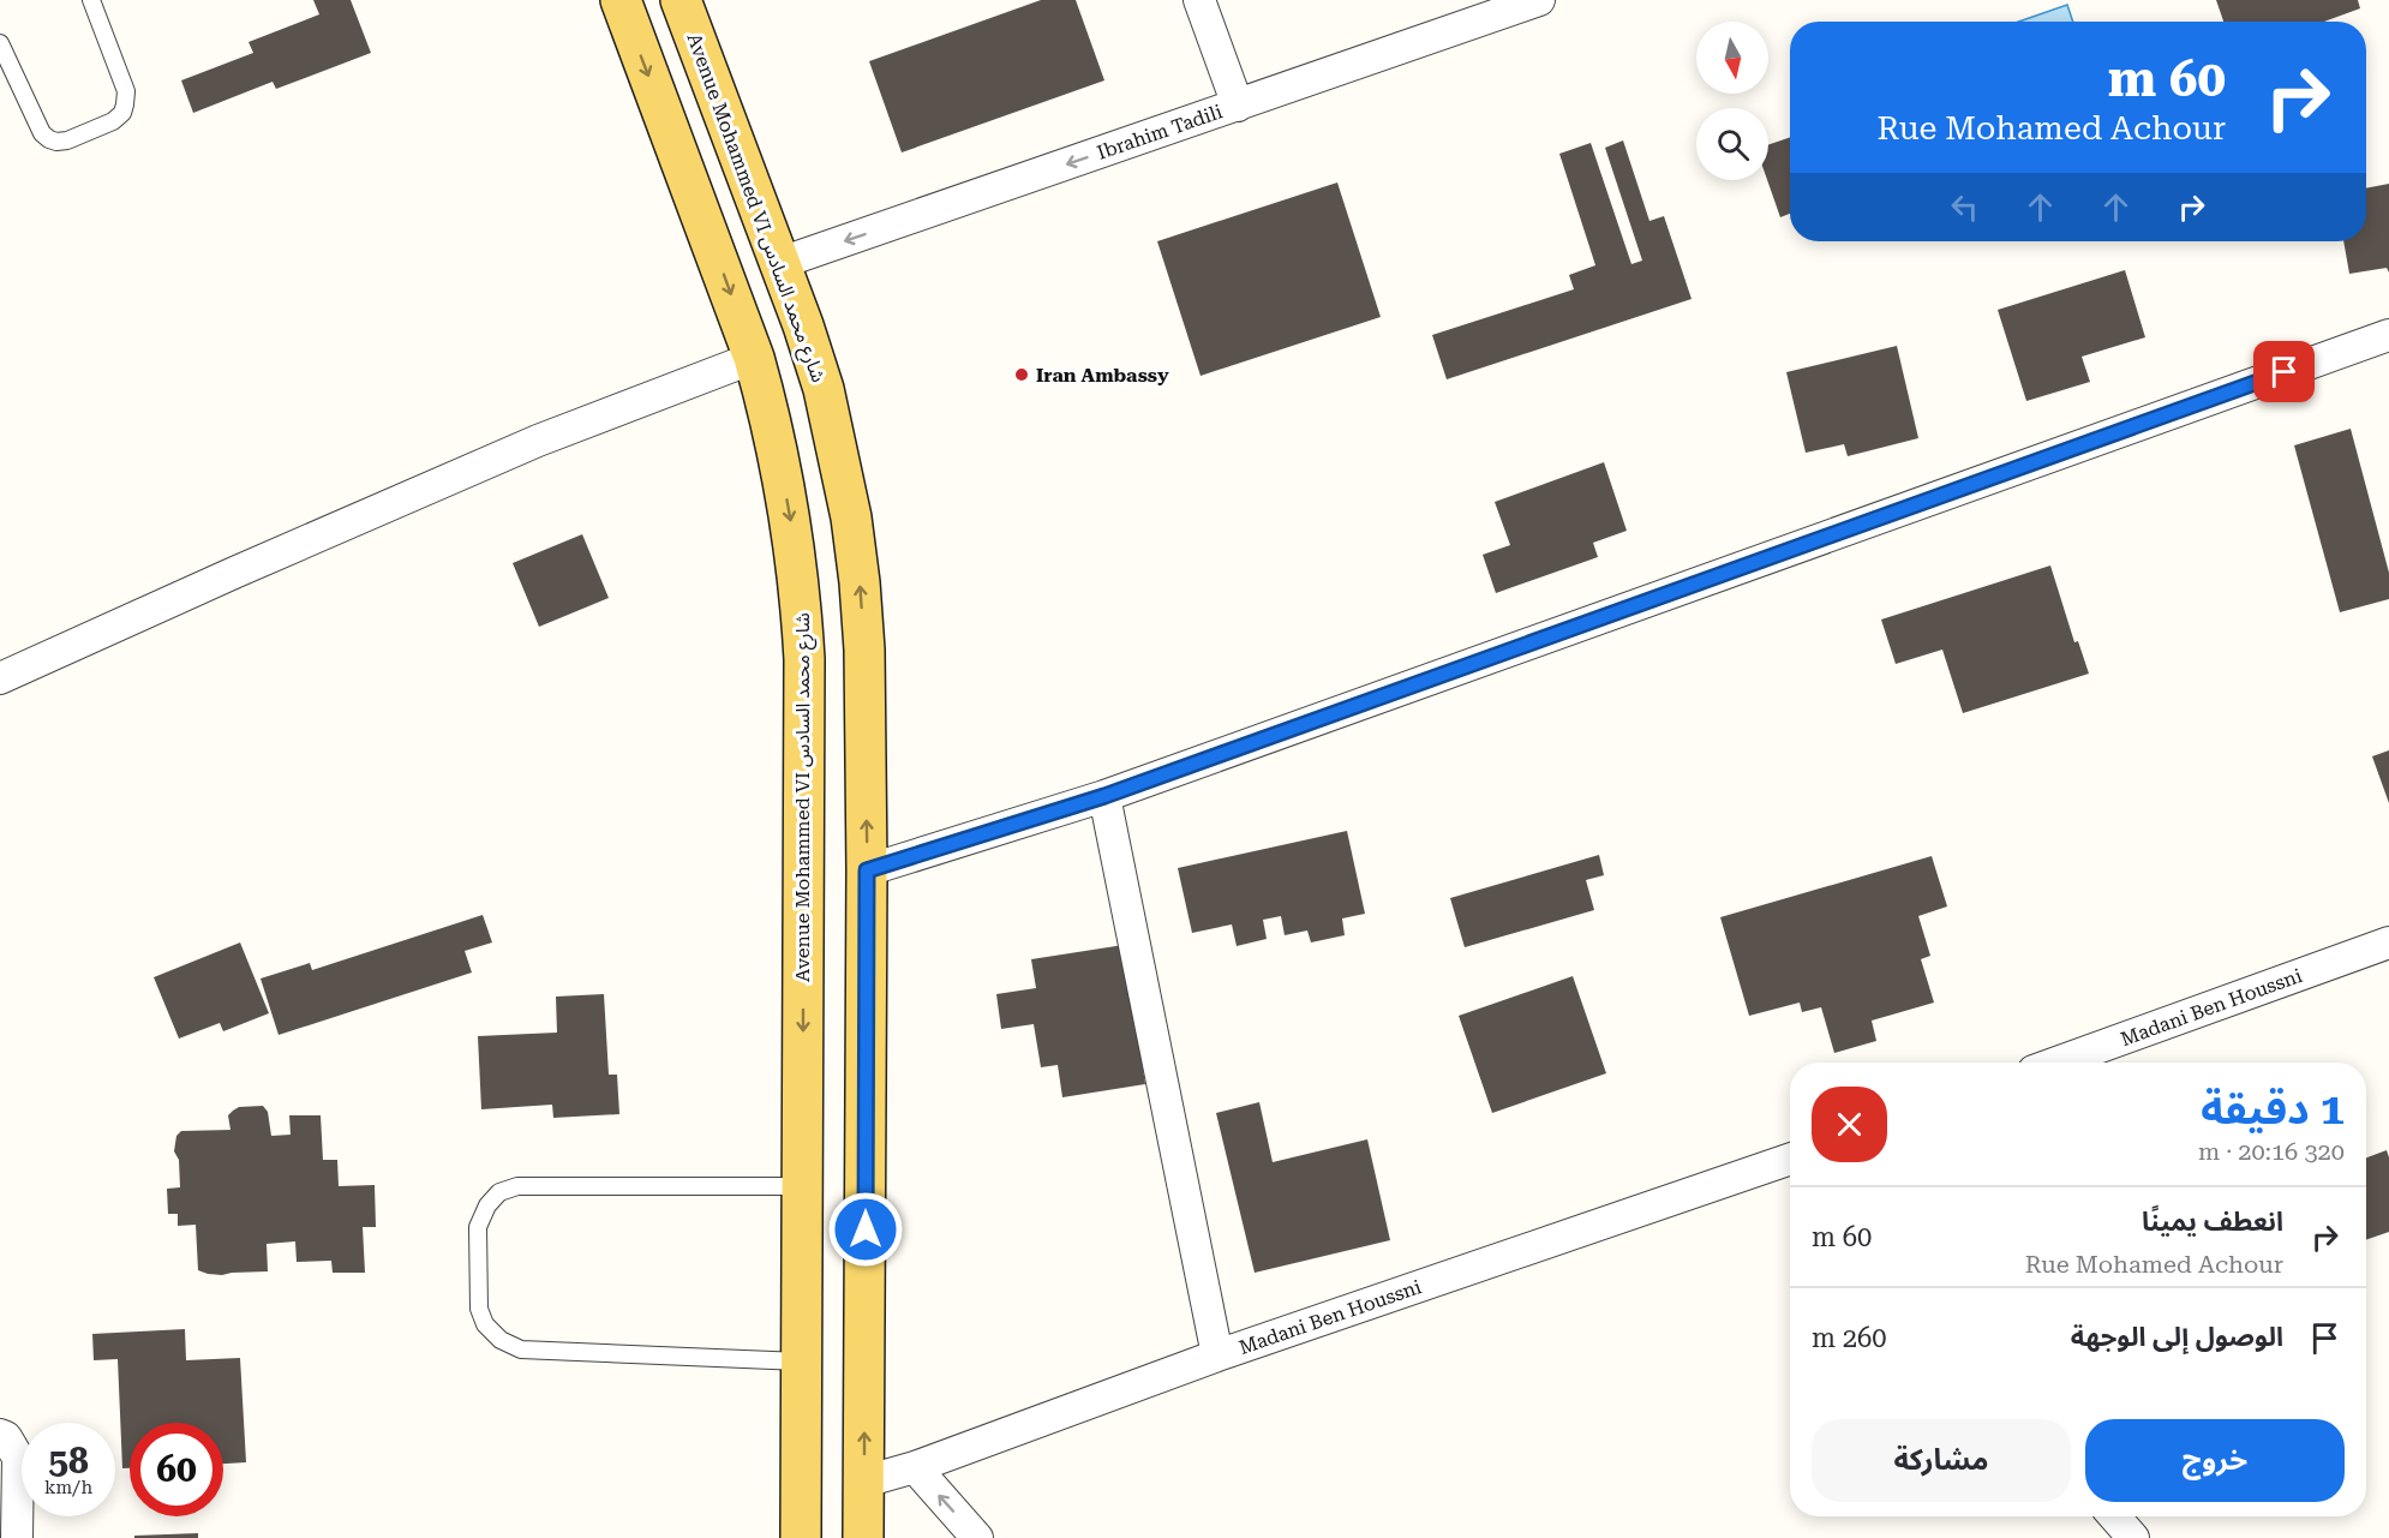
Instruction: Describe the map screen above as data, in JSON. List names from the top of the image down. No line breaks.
{"streets":{"main road":["Avenue Mohammed VI شارع محمد السادس"],"street":["Ibrahim Tadili","Madani Ben Houssni"]},"crossings":[["Ibrahim Tadili","Avenue Mohammed VI شارع محمد السادس"],["Avenue Mohammed VI شارع محمد السادس","Madani Ben Houssni"]],"one_way":["Ibrahim Tadili"],"places":["Iran Ambassy"],"north":"bottom","page":{"turn":["60 m","Rue Mohamed Achour"],"heading":["1 دقيقة","320 m · 20:16"],"list":[{"name":"انعطف يمينًا","note":"Rue Mohamed Achour","value":"60 m"},{"name":"الوصول إلى الوجهة","value":"260 m"}],"buttons":["خروج","مشاركة"],"speed":"58 km/h","limit":"60"}}
